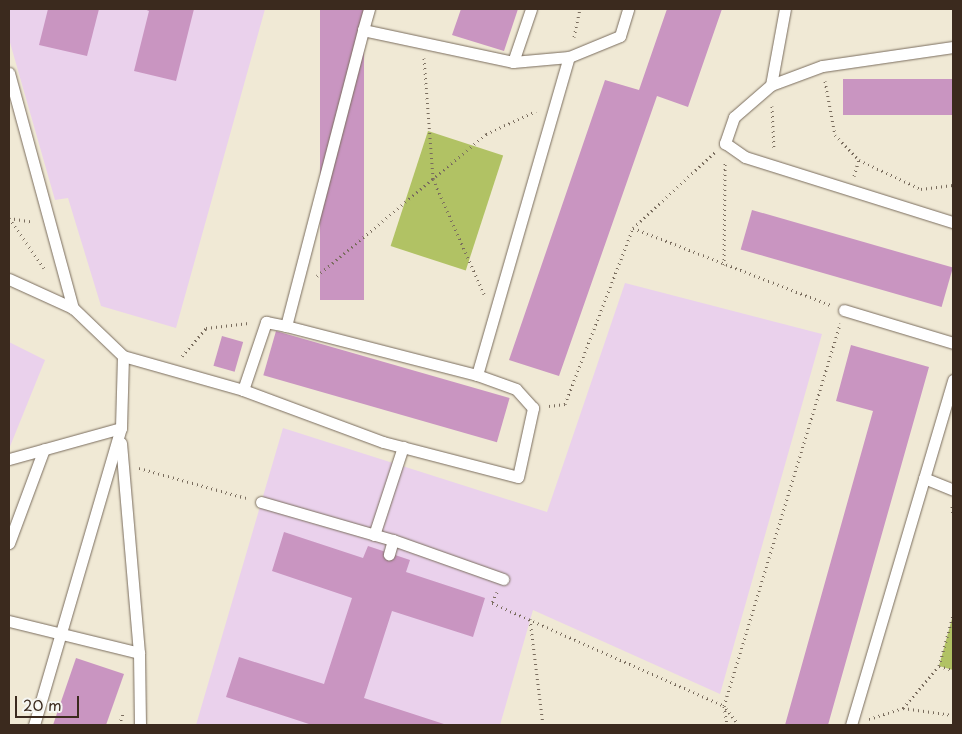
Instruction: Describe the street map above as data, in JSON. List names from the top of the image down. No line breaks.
{"scale_bar":"20 m"}
